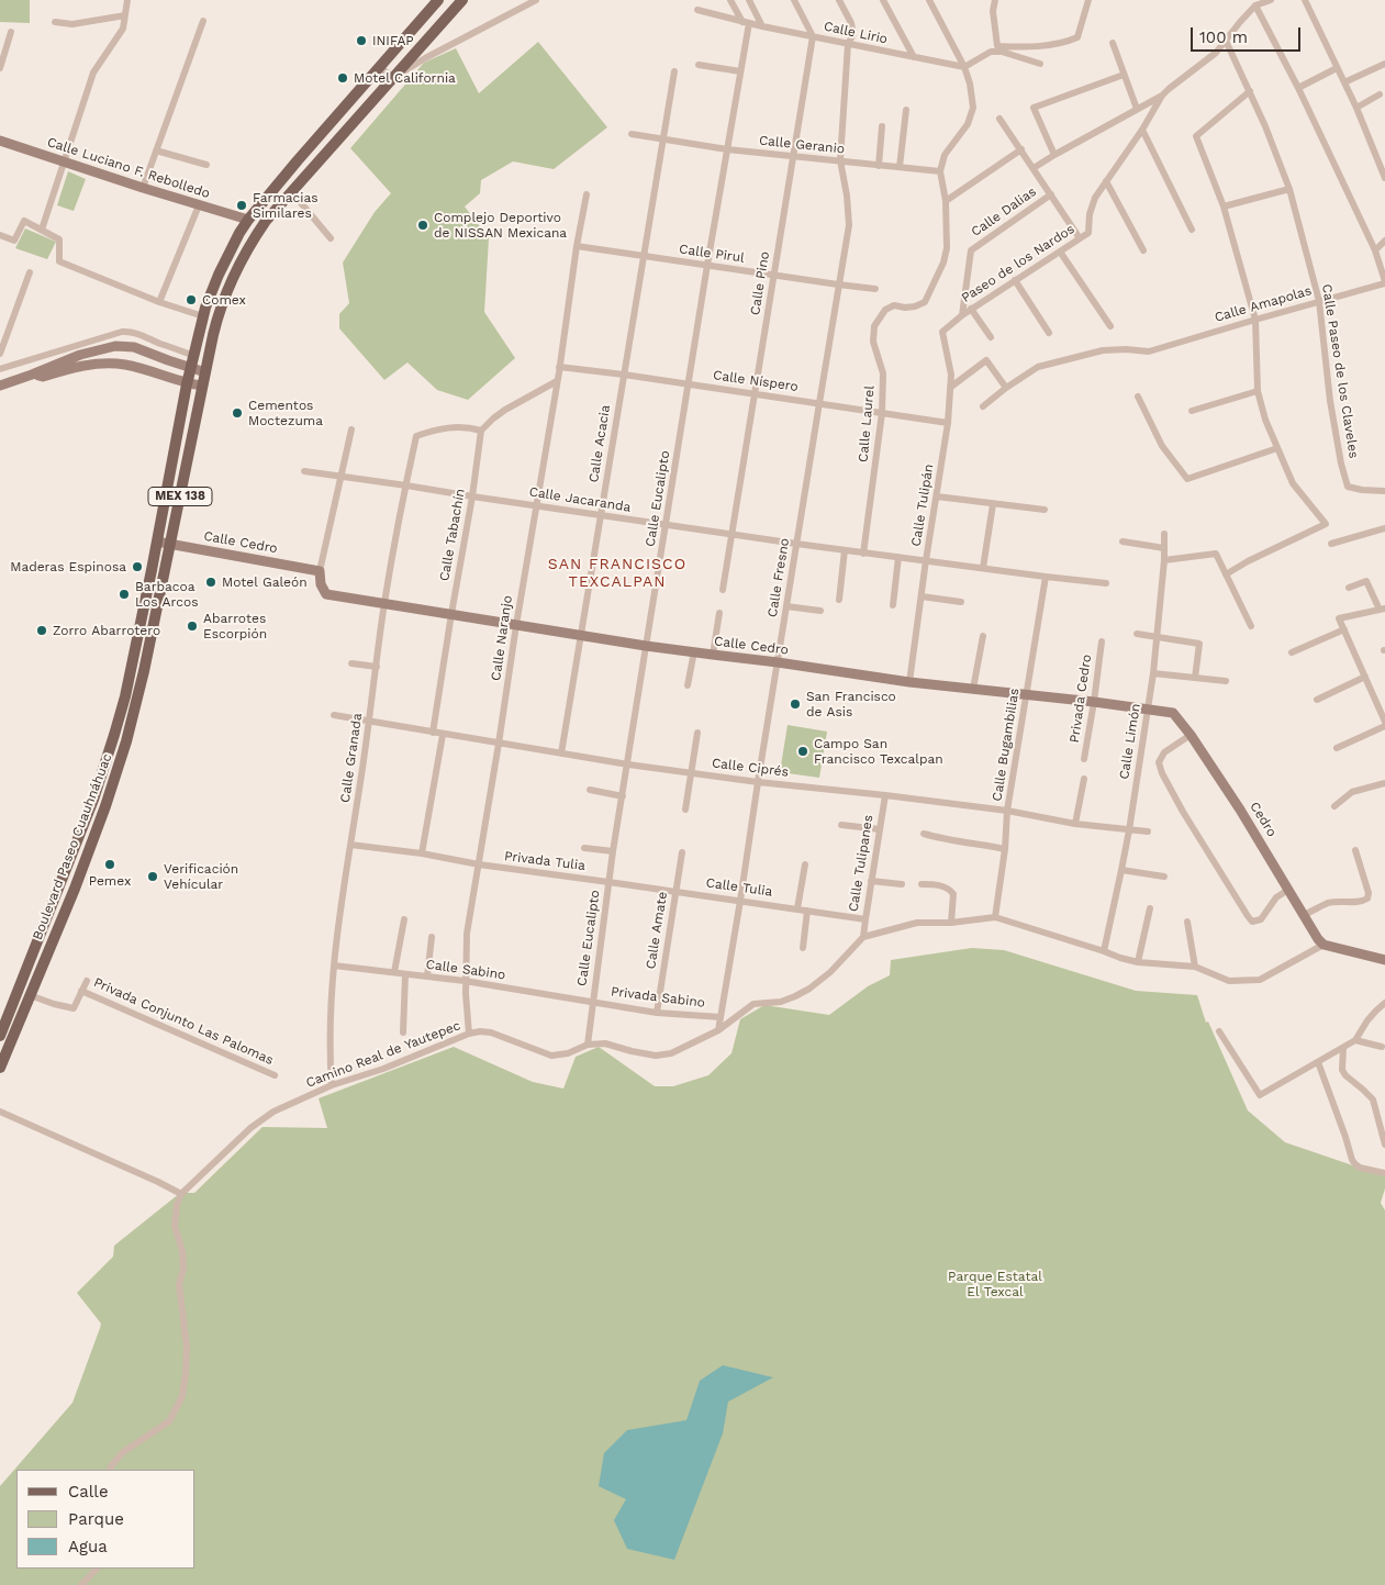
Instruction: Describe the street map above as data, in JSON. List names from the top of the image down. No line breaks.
{"streets":{"main road":["MEX 138","Boulevard Paseo Cuauhnáhuac"],"street":["Calle Lirio","Calle Geranio","Calle Luciano F. Rebolledo","Calle Dalias","Calle Pirul","Paseo de los Nardos","Calle Pino","Calle Amapolas","Calle Paseo de los Claveles","Calle Níspero","Calle Laurel","Calle Acacia","Calle Eucalipto","Calle Jacaranda","Calle Tulipán","Calle Tabachín","Calle Cedro","Calle Fresno","Calle Naranjo","Privada Cedro","Calle Limón","Calle Bugambilias","Calle Granada","Calle Ciprés","Cedro","Privada Tulia","Calle Tulipanes","Calle Tulia","Calle Amate","Calle Sabino","Privada Sabino","Privada Conjunto Las Palomas","Camino Real de Yautepec"]},"crossings":[["Calle Lirio","Calle Pino"],["Calle Lirio","Calle Eucalipto"],["Calle Lirio","Calle Fresno"],["Calle Geranio","Calle Pino"],["Calle Geranio","Calle Acacia"],["Calle Geranio","Calle Eucalipto"],["Calle Geranio","Calle Fresno"],["Calle Luciano F. Rebolledo","Boulevard Paseo Cuauhnáhuac"],["Calle Dalias","Paseo de los Nardos"],["Calle Pirul","Calle Pino"],["Calle Pirul","Calle Acacia"],["Calle Pirul","Calle Eucalipto"],["Calle Pirul","Calle Fresno"],["Calle Pirul","Calle Naranjo"],["Paseo de los Nardos","Calle Tulipán"],["Calle Pino","Calle Níspero"],["Calle Pino","Calle Jacaranda"],["Calle Amapolas","Calle Paseo de los Claveles"],["Calle Níspero","Calle Laurel"],["Calle Níspero","Calle Acacia"],["Calle Níspero","Calle Eucalipto"],["Calle Níspero","Calle Tulipán"],["Calle Níspero","Calle Fresno"],["Calle Níspero","Calle Naranjo"],["Calle Laurel","Calle Jacaranda"],["Calle Acacia","Calle Jacaranda"],["Calle Acacia","Calle Cedro"],["Calle Acacia","Calle Ciprés"],["Calle Eucalipto","Calle Jacaranda"],["Calle Eucalipto","Calle Cedro"],["Calle Eucalipto","Calle Ciprés"],["Calle Eucalipto","Privada Tulia"],["Calle Eucalipto","Calle Tulia"],["Calle Eucalipto","Calle Sabino"],["Calle Eucalipto","Privada Sabino"],["Calle Eucalipto","Camino Real de Yautepec"],["Calle Jacaranda","Calle Tulipán"],["Calle Jacaranda","Calle Tabachín"],["Calle Jacaranda","Calle Fresno"],["Calle Jacaranda","Calle Naranjo"],["Calle Jacaranda","Calle Bugambilias"],["Calle Jacaranda","Calle Granada"],["Calle Tulipán","Calle Cedro"],["Calle Tabachín","Calle Cedro"],["Calle Tabachín","Calle Granada"],["Calle Tabachín","Calle Ciprés"],["Calle Cedro","Calle Fresno"],["Calle Cedro","Calle Naranjo"],["Calle Cedro","Privada Cedro"],["Calle Cedro","Calle Limón"],["Calle Cedro","Calle Bugambilias"],["Calle Cedro","Calle Granada"],["Calle Cedro","Cedro"],["Calle Cedro","Boulevard Paseo Cuauhnáhuac"],["Calle Fresno","Calle Ciprés"],["Calle Fresno","Calle Tulia"],["Calle Fresno","Privada Sabino"],["Calle Fresno","Camino Real de Yautepec"],["Calle Naranjo","Calle Ciprés"],["Calle Naranjo","Privada Tulia"],["Calle Naranjo","Calle Sabino"],["Calle Naranjo","Camino Real de Yautepec"],["Calle Limón","Calle Ciprés"],["Calle Bugambilias","Calle Ciprés"],["Calle Granada","Calle Ciprés"],["Calle Granada","Calle Sabino"],["Calle Granada","Camino Real de Yautepec"],["Calle Ciprés","Calle Tulipanes"],["Privada Tulia","Calle Tulia"],["Calle Tulipanes","Calle Tulia"],["Calle Tulipanes","Camino Real de Yautepec"],["Calle Tulia","Calle Amate"],["Calle Amate","Privada Sabino"],["Calle Sabino","Privada Sabino"]],"districts":["SAN FRANCISCO TEXCALPAN"],"parks":["Parque Estatal El Texcal"],"places":["INIFAP","Motel California","Farmacias Similares","Complejo Deportivo de NISSAN Mexicana","Comex","Cementos Moctezuma","Maderas Espinosa","Motel Galeón","Barbacoa Los Arcos","Abarrotes Escorpión","Zorro Abarrotero","San Francisco de Asis","Campo San Francisco Texcalpan","Pemex","Verificación Vehícular"],"legend":["Calle","Parque","Agua"],"scale_bar":"100 m"}
